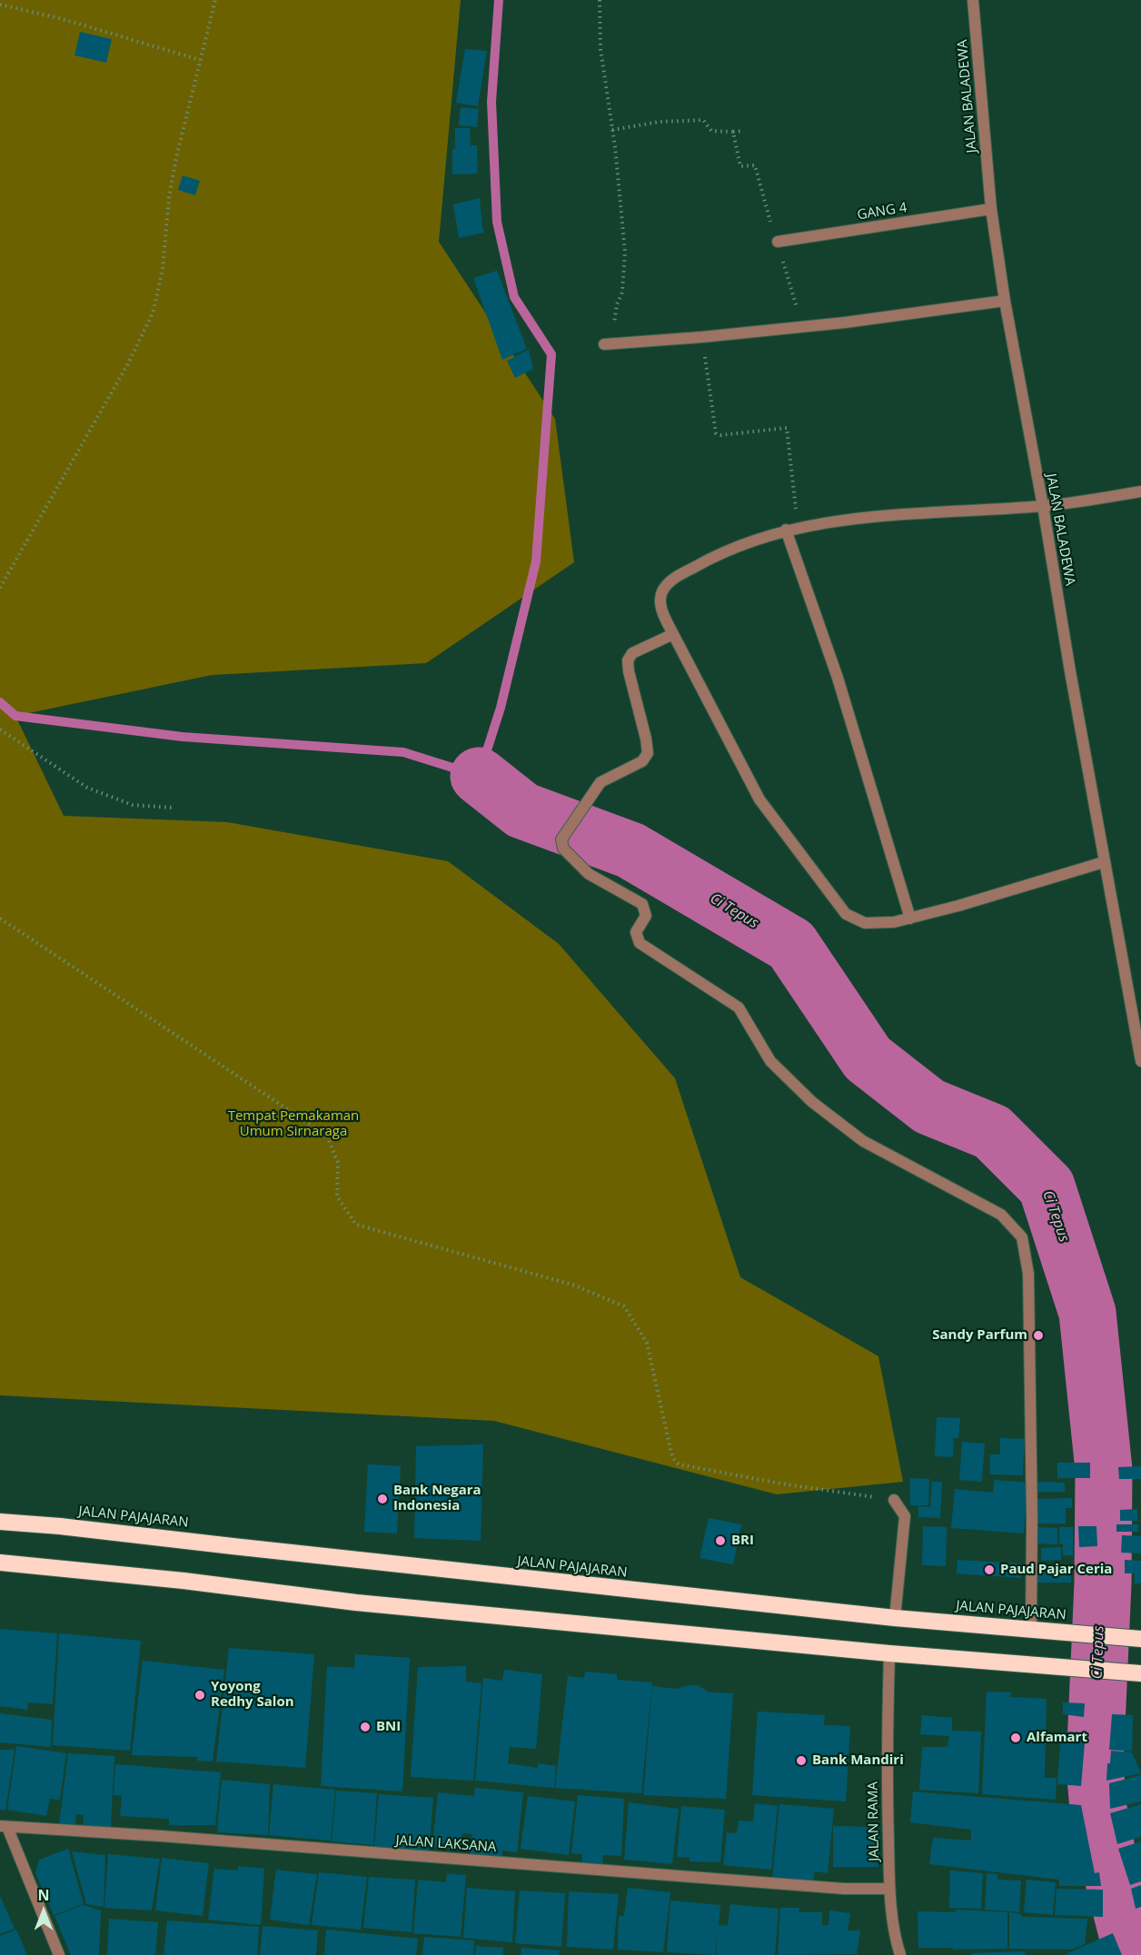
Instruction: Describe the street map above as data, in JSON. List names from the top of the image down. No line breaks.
{"streets":{"highway":["JALAN PAJAJARAN"],"street":["JALAN BALADEWA","GANG 4","JALAN RAMA","JALAN LAKSANA"]},"crossings":[["JALAN BALADEWA","GANG 4"],["JALAN RAMA","JALAN LAKSANA"]],"water":["Ci Tepus"],"parks":["Tempat Pemakaman Umum Sirnaraga"],"places":["Sandy Parfum","Bank Negara Indonesia","BRI","Paud Pajar Ceria","Yoyong Redhy Salon","BNI","Alfamart","Bank Mandiri"],"north":"top"}
